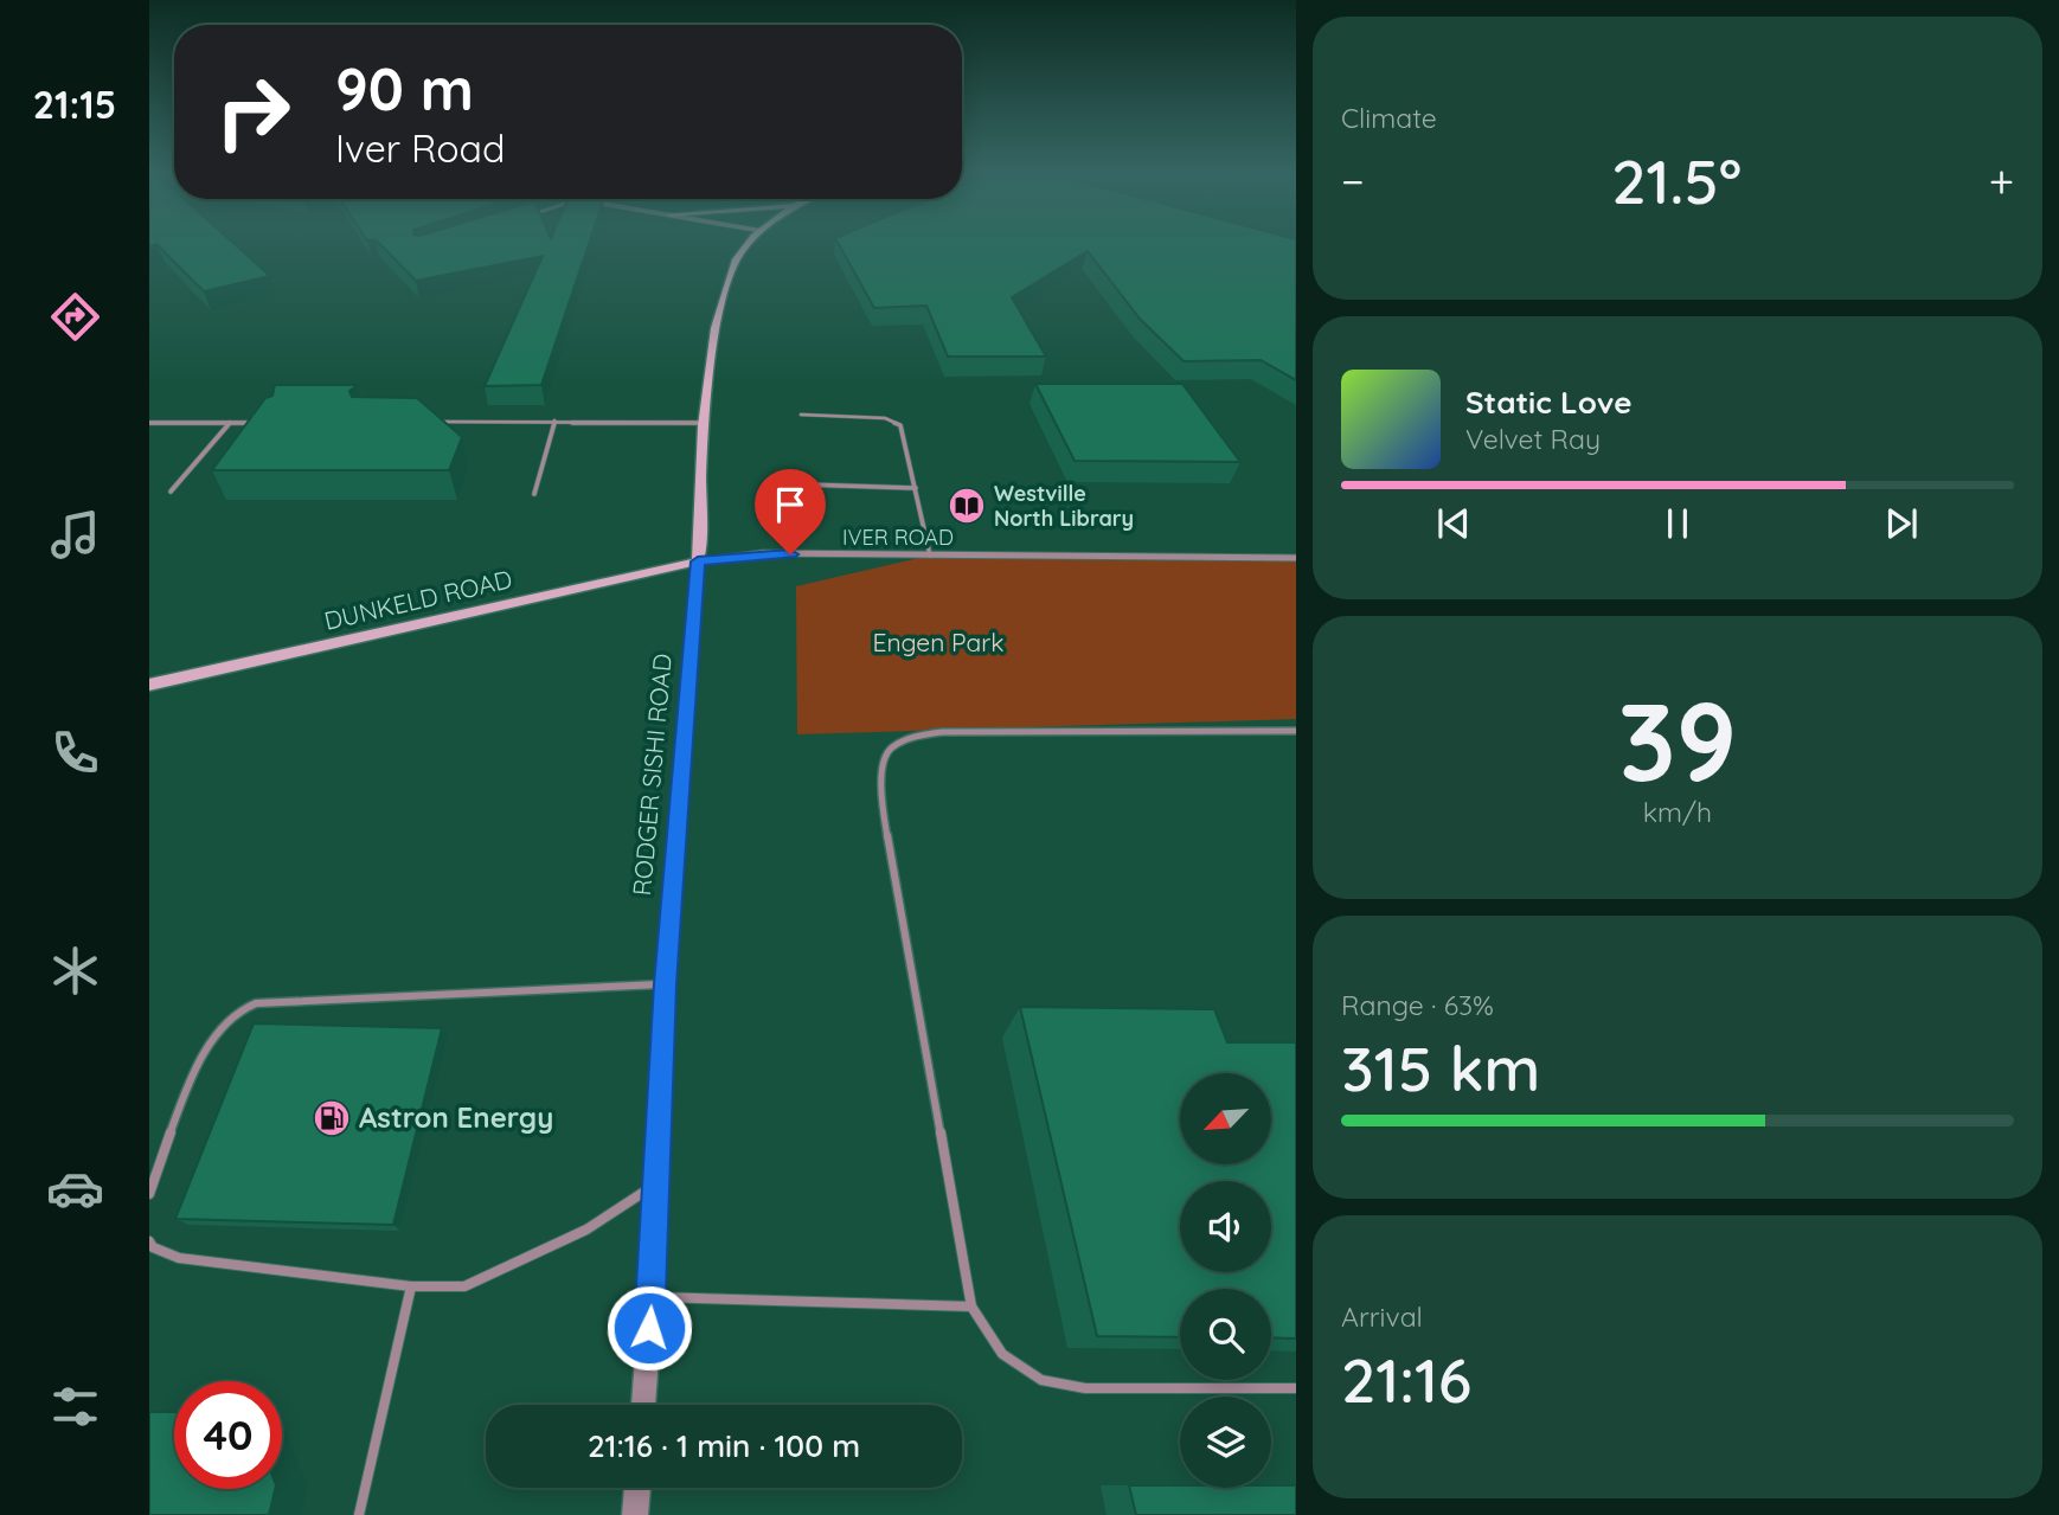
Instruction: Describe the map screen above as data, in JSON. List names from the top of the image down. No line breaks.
{"streets":{"main road":["DUNKELD ROAD","RODGER SISHI ROAD"],"street":["IVER ROAD"]},"crossings":[["IVER ROAD","DUNKELD ROAD"],["IVER ROAD","RODGER SISHI ROAD"],["DUNKELD ROAD","RODGER SISHI ROAD"]],"parks":["Engen Park"],"places":{"library":["Westville North Library"],"fuel station":["Astron Energy"]},"north":"bottom left","page":{"tabs":"21:15","tile":["Climate",["39","km/h"],["Range · 63%","315 km"],["Arrival","21:16"]],"turn":["90 m","Iver Road"],"heat":["−","21.5°","+"],"song":["Static Love","Velvet Ray"],"limit":"40","trip":"21:16 · 1 min · 100 m"}}
